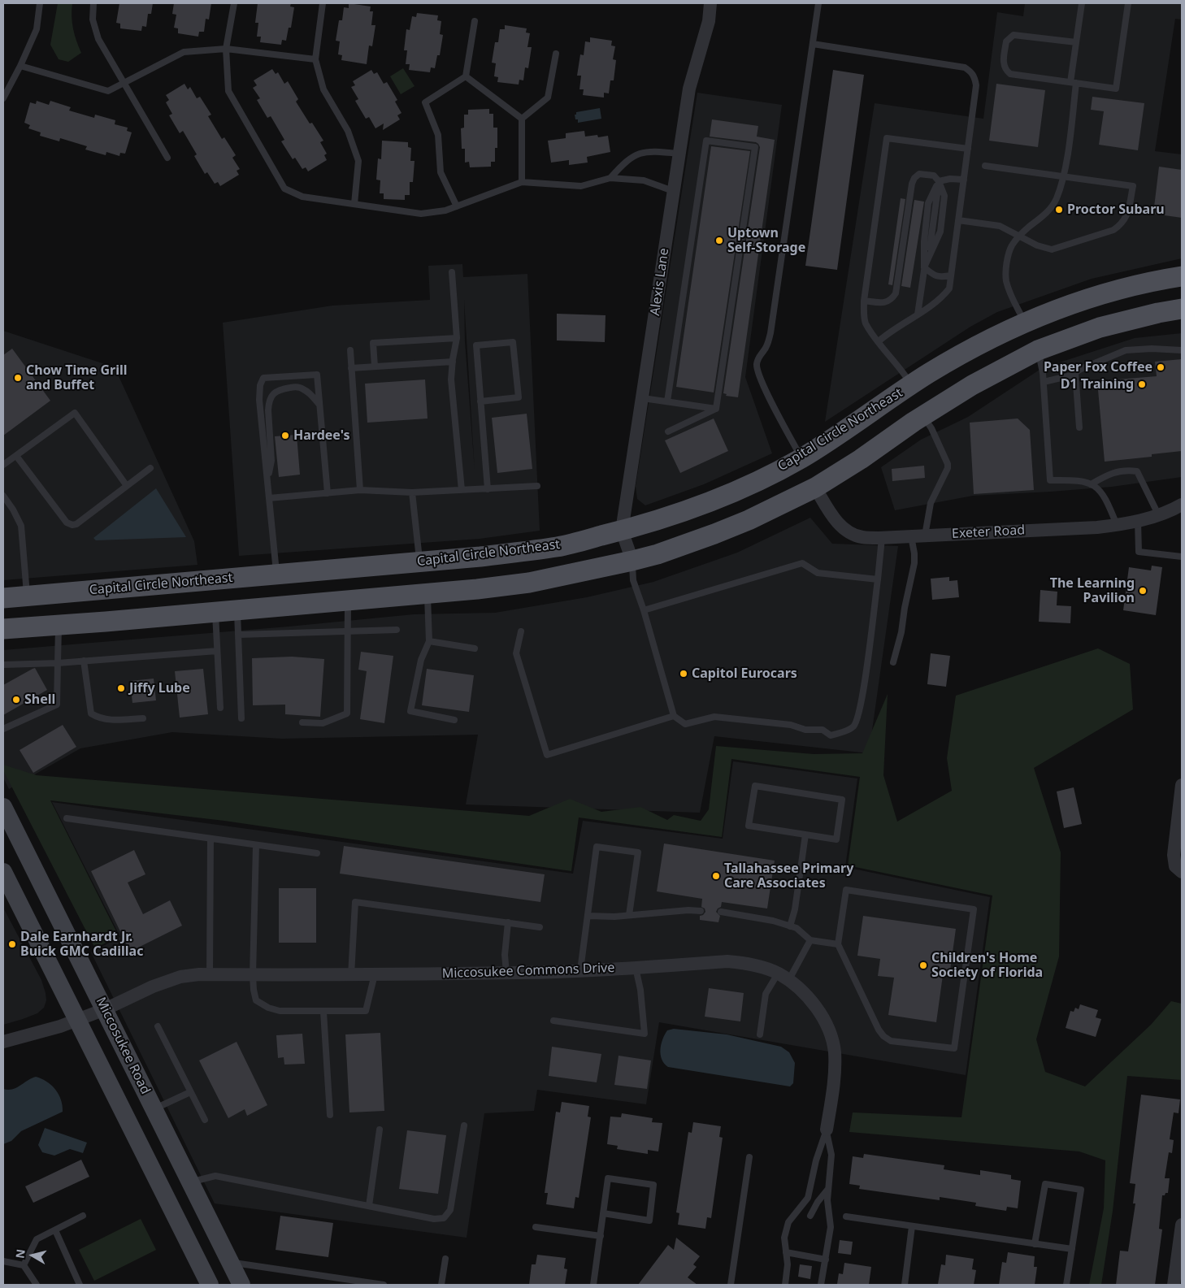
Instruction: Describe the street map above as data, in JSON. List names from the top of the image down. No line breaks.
{"streets":{"main road":["Capital Circle Northeast"],"street":["Alexis Lane","Exeter Road","Miccosukee Commons Drive","Miccosukee Road"]},"crossings":[["Alexis Lane","Capital Circle Northeast"],["Miccosukee Commons Drive","Miccosukee Road"]],"places":["Proctor Subaru","Uptown Self-Storage","Paper Fox Coffee","Chow Time Grill and Buffet","D1 Training","Hardee's","The Learning Pavilion","Capitol Eurocars","Jiffy Lube","Shell","Tallahassee Primary Care Associates","Dale Earnhardt Jr. Buick GMC Cadillac","Children's Home Society of Florida"],"north":"left"}
